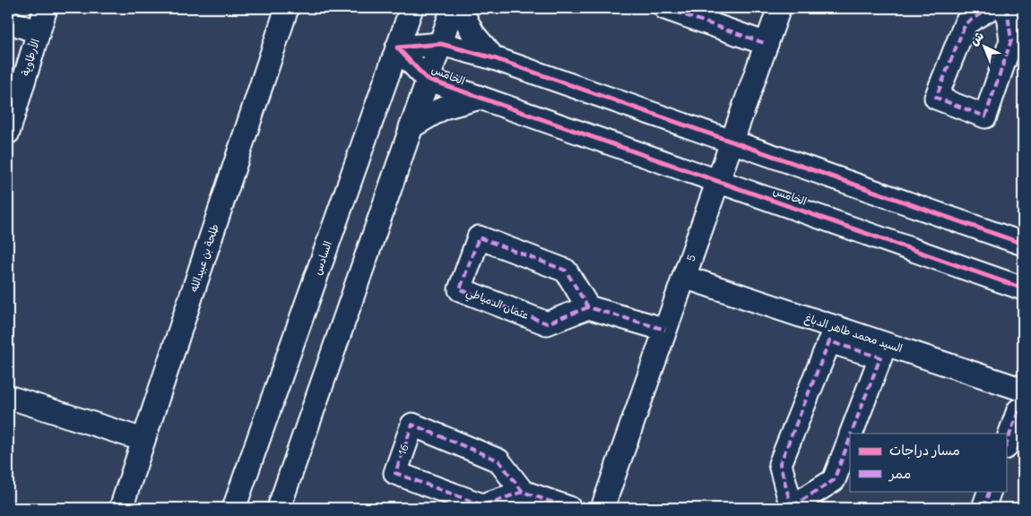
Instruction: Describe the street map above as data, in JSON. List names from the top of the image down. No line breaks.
{"streets":{"street":["الأرطاوية","الخامس","طلحة بن عبيدالله","السادس","5","عثمان الدمياطي","السيد محمد طاهر الدباغ","16"]},"crossings":[["الخامس","السادس"],["الخامس","5"],["5","السيد محمد طاهر الدباغ"]],"legend":["مسار دراجات","ممر"],"north":"top left"}
